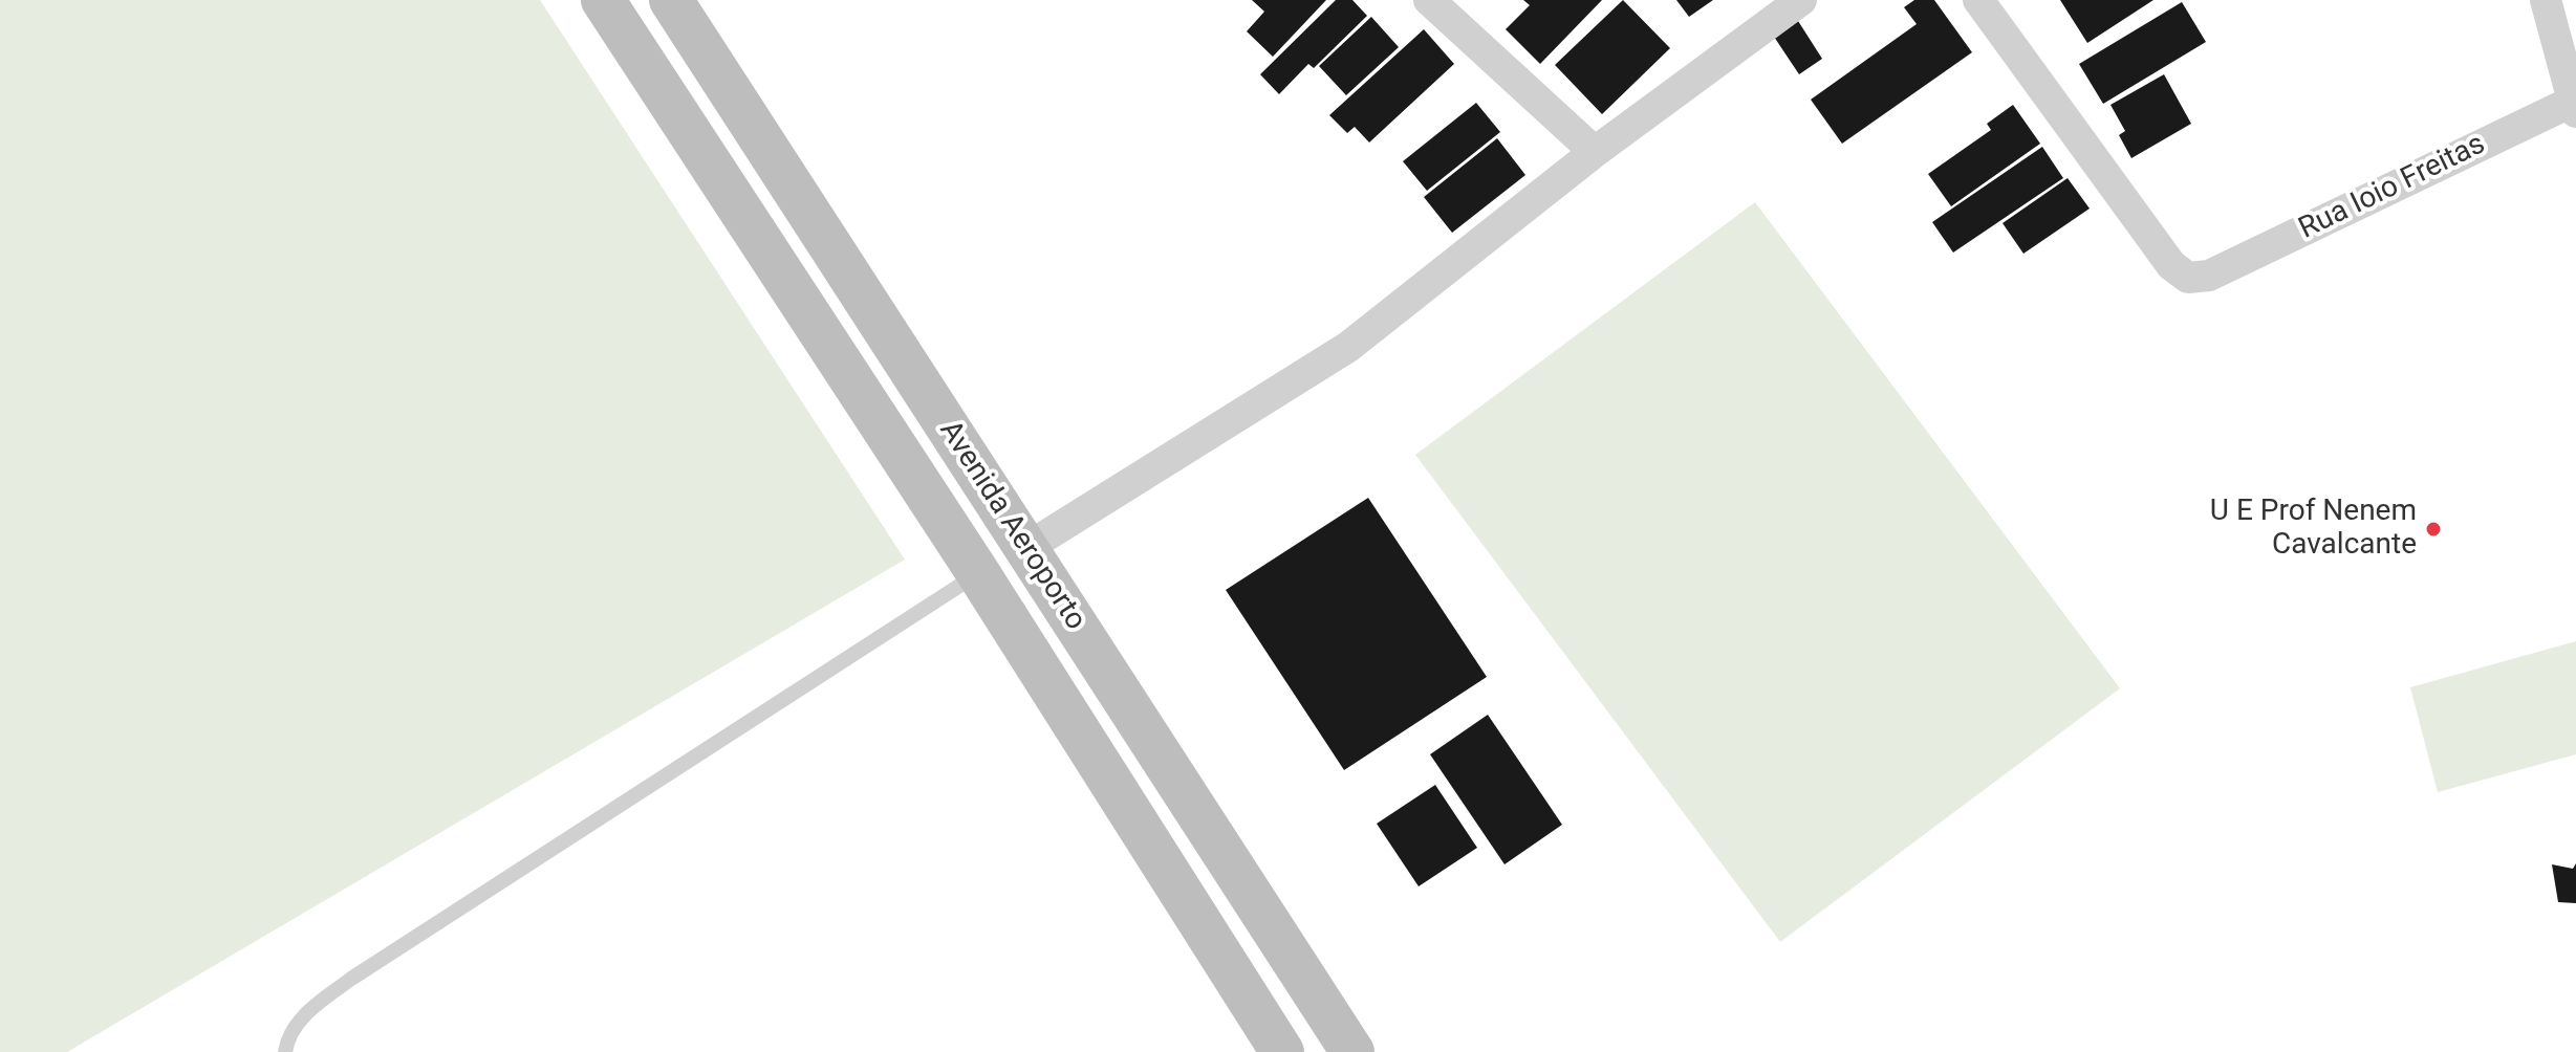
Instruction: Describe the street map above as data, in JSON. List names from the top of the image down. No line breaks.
{"streets":{"street":["Rua Ioio Freitas","Avenida Aeroporto"]},"places":["U E Prof Nenem Cavalcante"]}
